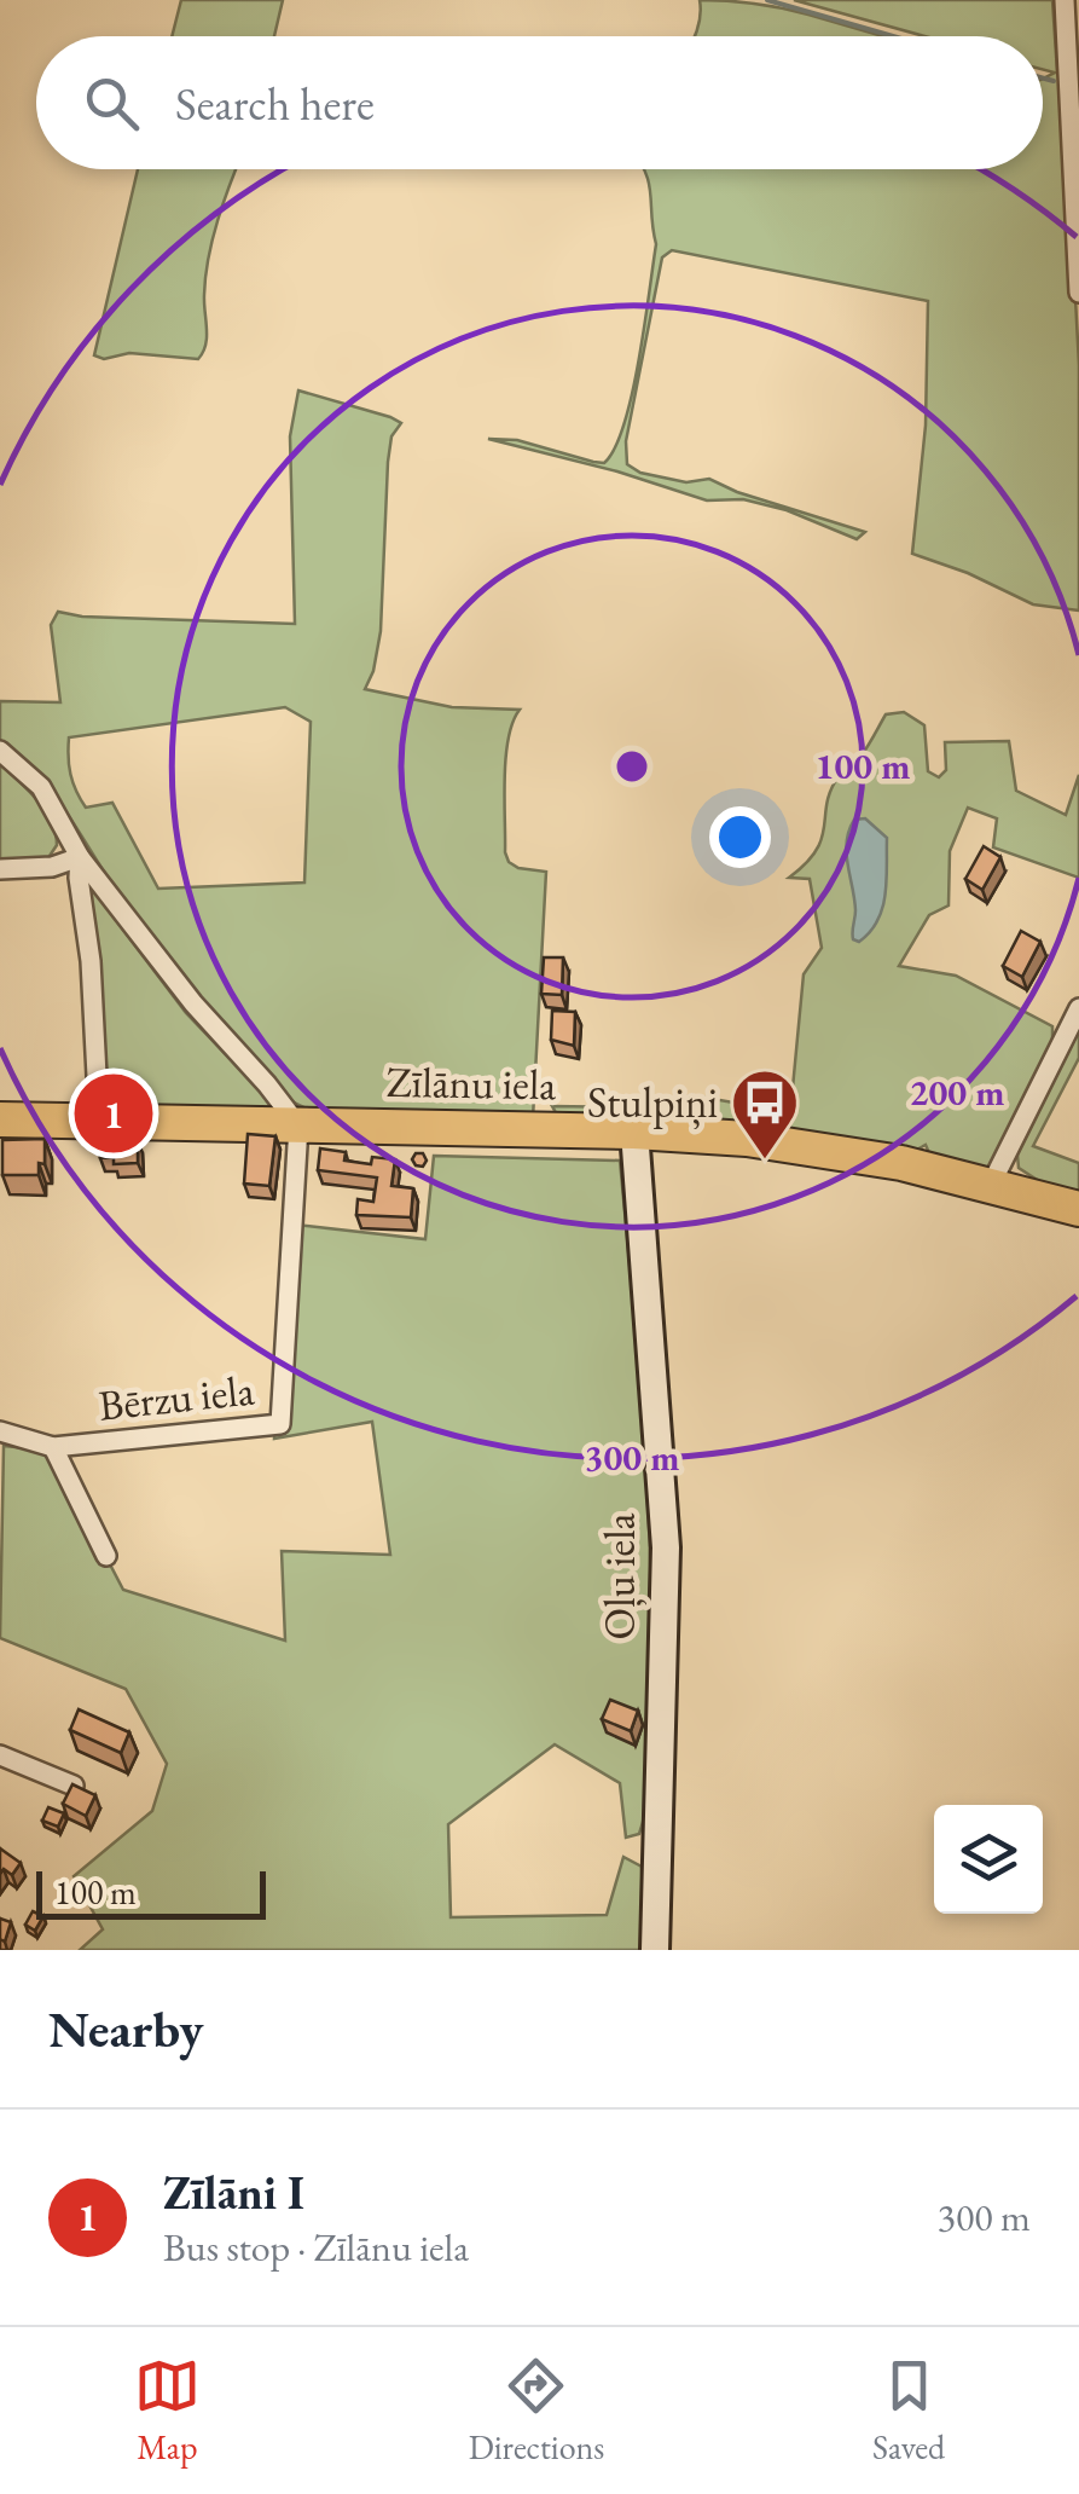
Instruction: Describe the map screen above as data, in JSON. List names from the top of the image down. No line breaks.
{"streets":{"highway":["Zīlānu iela"],"street":["Bērzu iela","Oļu iela"]},"crossings":[["Zīlānu iela","Bērzu iela"],["Zīlānu iela","Oļu iela"]],"places":{"bus stop":["Stulpiņi"]},"scale_bar":"100 m","page":{"search":"Search here","pins":"1","scale":"100 m","heading":"Nearby","list":[{"mark":"1","name":"Zīlāni I","note":"Bus stop · Zīlānu iela","value":"300 m"}],"nav":["Map","Directions","Saved"]},"rings":["100 m","200 m","300 m"]}
